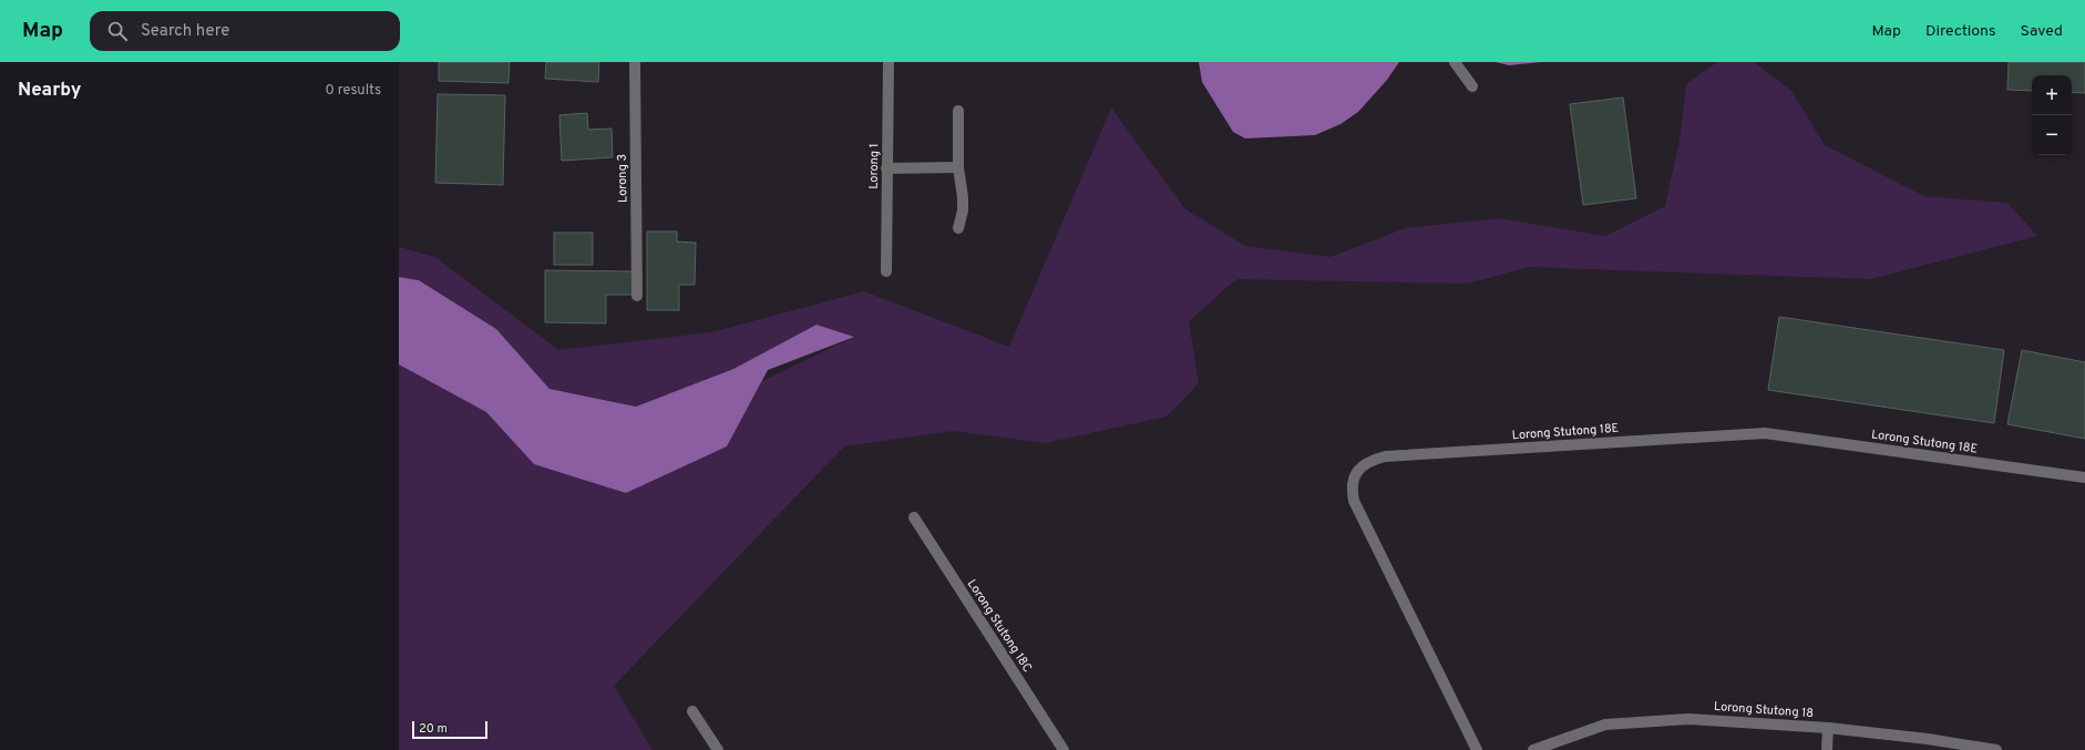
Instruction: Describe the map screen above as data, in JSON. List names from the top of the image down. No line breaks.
{"streets":{"street":["Lorong 1","Lorong 3","Lorong Stutong 18E","Lorong Stutong 18C","Lorong Stutong 18"]},"scale_bar":"20 m","page":{"header":"Map","search":"Search here","nav":["Map","Directions","Saved"],"heading":["Nearby","0 results"],"map_buttons":["+","−"],"scale":"20 m"}}
